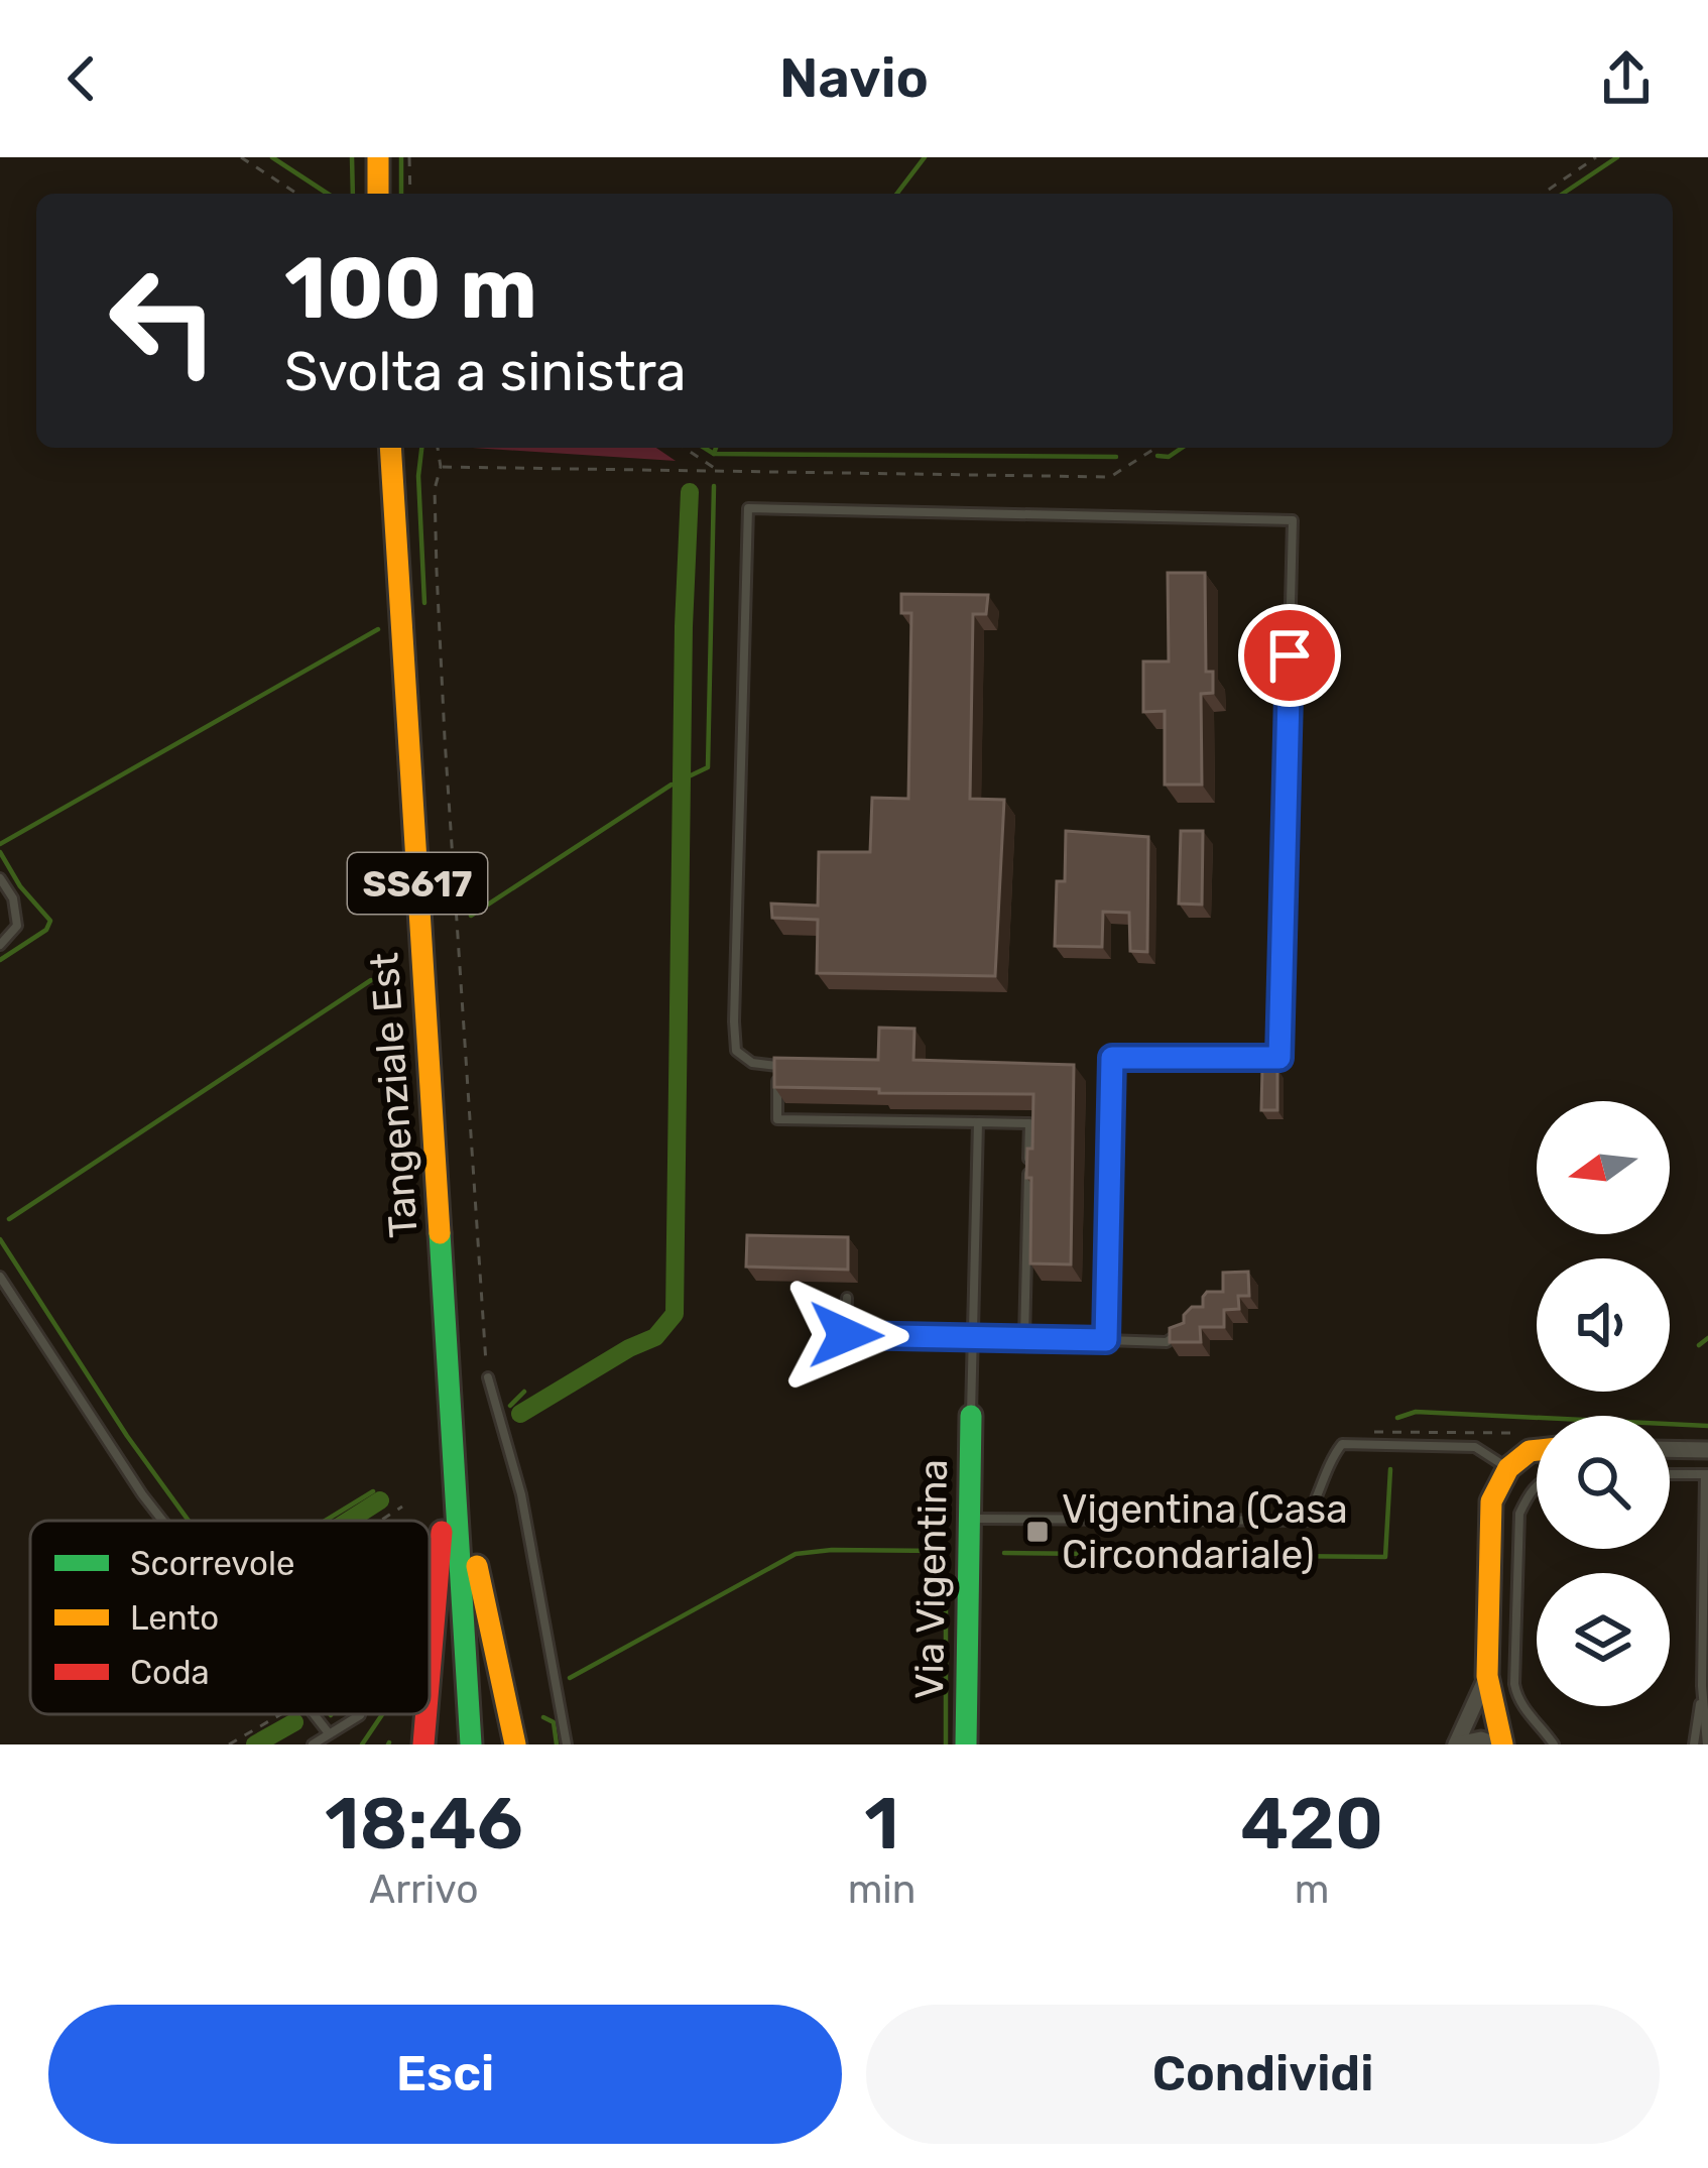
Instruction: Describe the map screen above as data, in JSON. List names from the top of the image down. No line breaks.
{"streets":{"main road":["SS617","Tangenziale Est","Via Vigentina"]},"crossings":[["SS617","Tangenziale Est"]],"places":{"transit":["Vigentina (Casa Circondariale)"]},"legend":["Scorrevole","Lento","Coda"],"north":"left","page":{"header":"Navio","turn":["100 m","Svolta a sinistra"],"eta":["18:46","Arrivo","1","min","420","m"],"buttons":["Esci","Condividi"]}}
